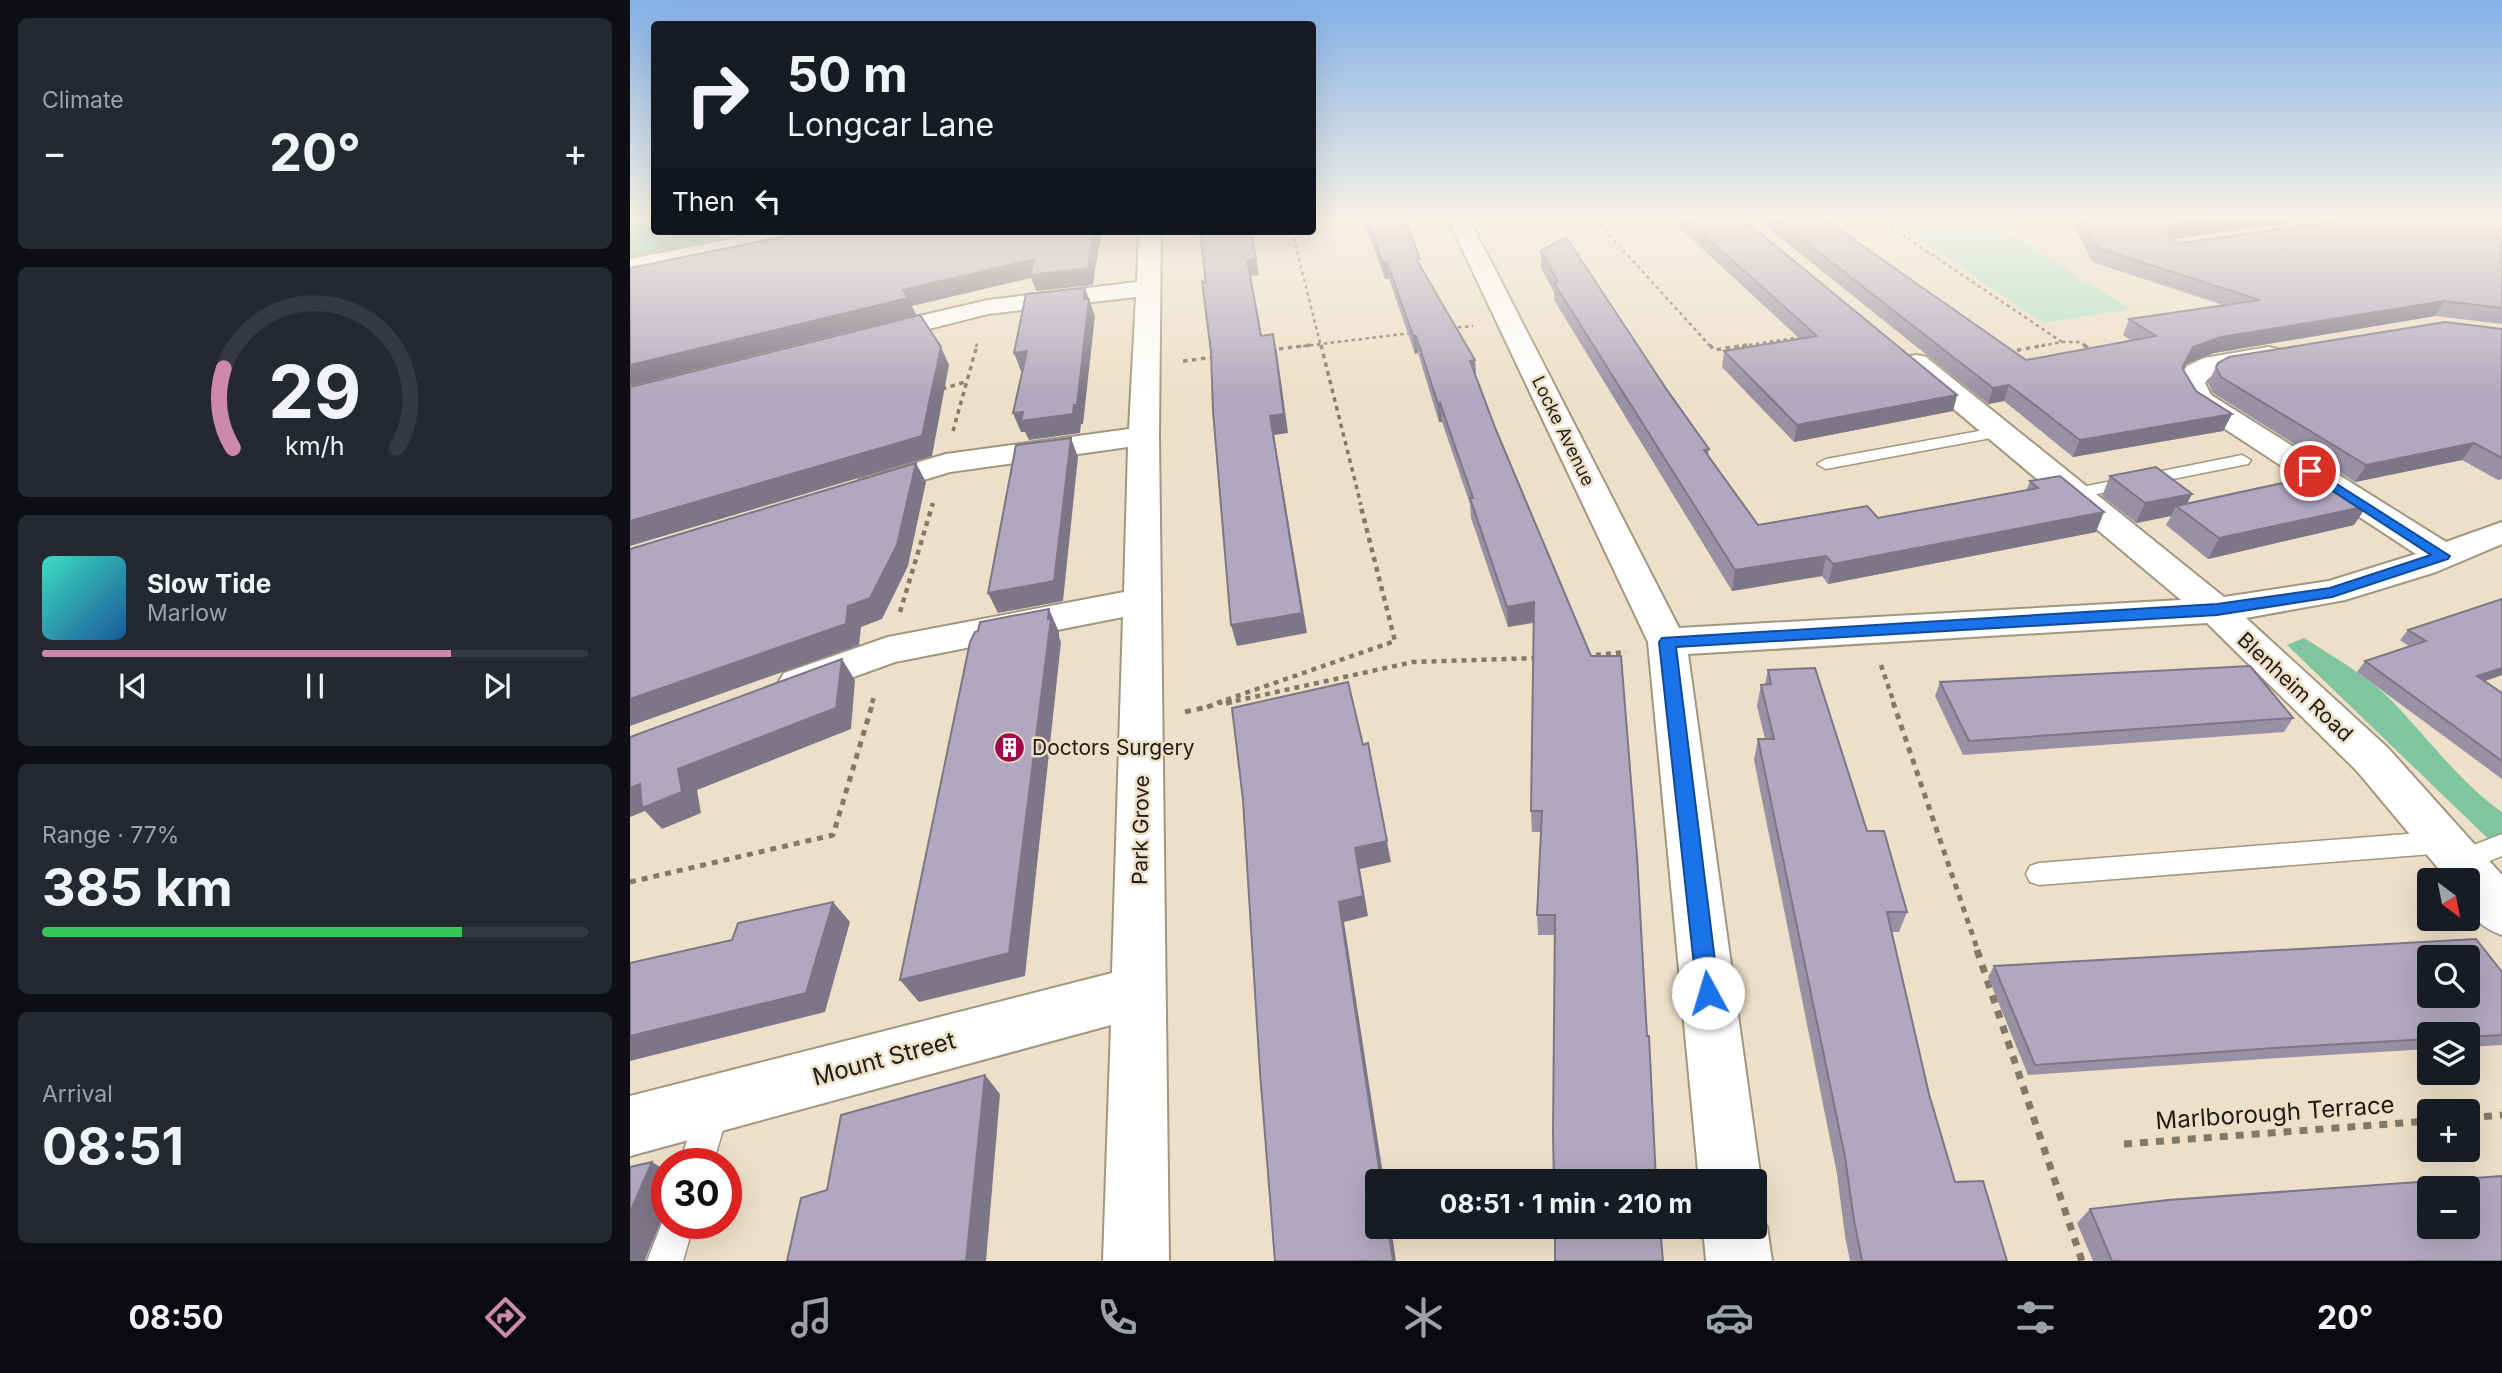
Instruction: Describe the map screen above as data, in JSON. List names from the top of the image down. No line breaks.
{"streets":{"main road":["Locke Avenue","Blenheim Road","Park Grove","Mount Street"],"path":["Marlborough Terrace"]},"crossings":[["Park Grove","Mount Street"]],"places":{"building":["Doctors Surgery"]},"north":"bottom right","page":{"tile":["Climate",["Range · 77%","385 km"],["Arrival","08:51"]],"turn":["50 m","Longcar Lane"],"heat":["−","20°","+"],"then":"Then","song":["Slow Tide","Marlow"],"map_buttons":["+","−"],"limit":"30","trip":"08:51 · 1 min · 210 m","tabs":["08:50","20°"],"gauge":["29","km/h"]}}
